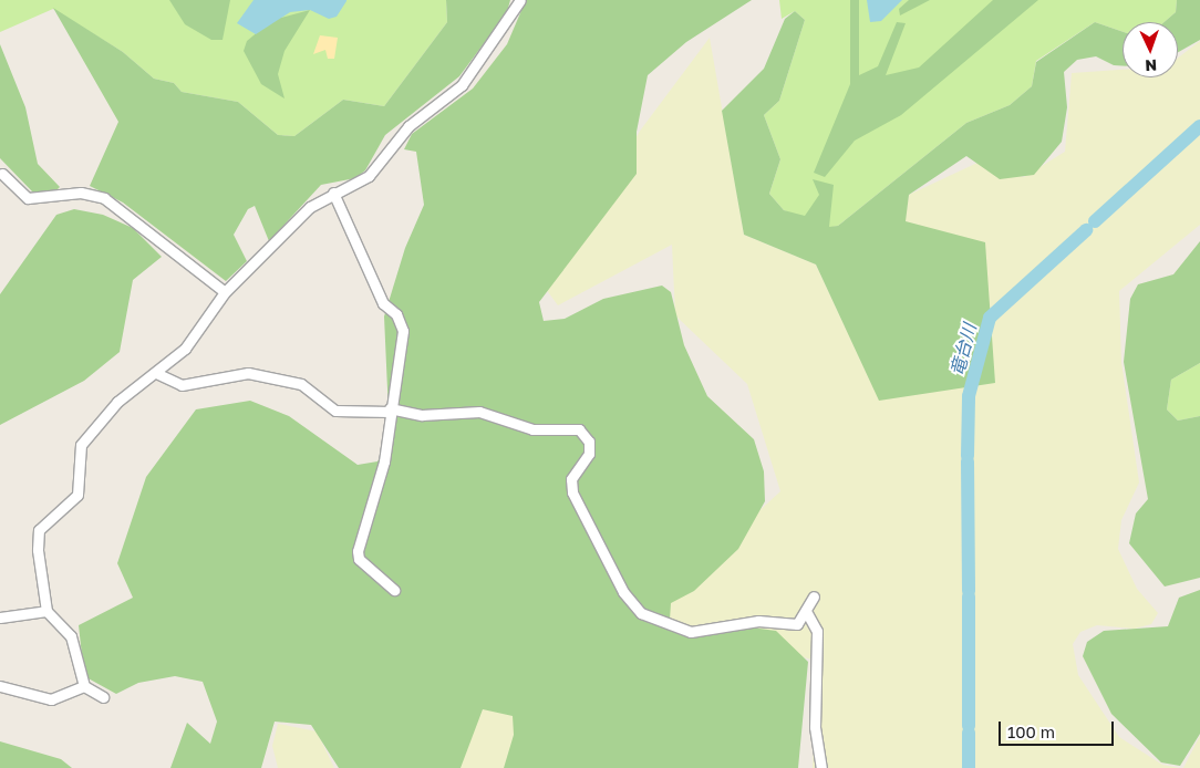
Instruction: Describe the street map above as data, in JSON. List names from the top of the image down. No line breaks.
{"water":["竜台川"],"scale_bar":"100 m","north":"bottom"}
